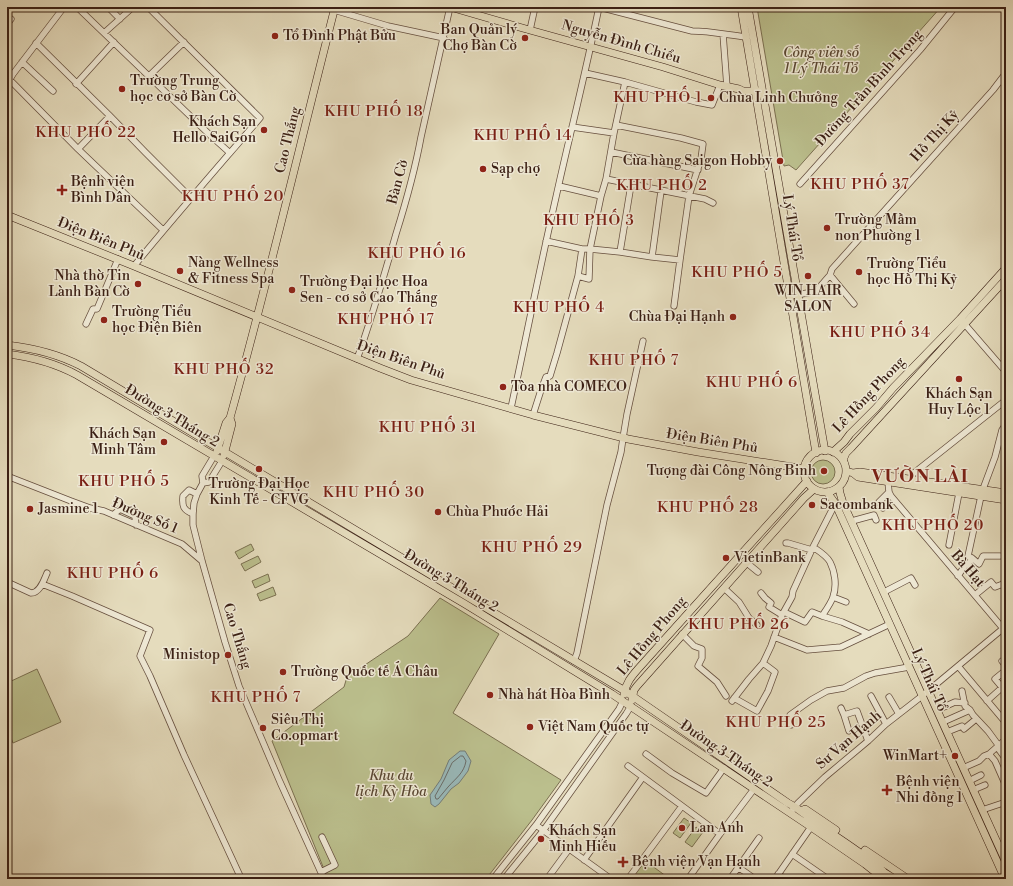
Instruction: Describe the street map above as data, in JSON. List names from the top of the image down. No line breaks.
{"streets":{"main road":["Nguyễn Đình Chiểu","Cao Thắng","Lý Thái Tổ","Điện Biên Phủ","Lê Hồng Phong","Đường 3 Tháng 2"],"street":["Đường Trần Bình Trọng","Hồ Thị Kỷ","Bàn Cờ","Đường Số 1","Bà Hạt","Sư Vạn Hạnh"]},"crossings":[["Nguyễn Đình Chiểu","Bàn Cờ"],["Nguyễn Đình Chiểu","Lý Thái Tổ"],["Hồ Thị Kỷ","Lý Thái Tổ"],["Cao Thắng","Điện Biên Phủ"],["Cao Thắng","Đường 3 Tháng 2"],["Cao Thắng","Đường Số 1"],["Bàn Cờ","Điện Biên Phủ"],["Lý Thái Tổ","Điện Biên Phủ"],["Lý Thái Tổ","Lê Hồng Phong"],["Lý Thái Tổ","Sư Vạn Hạnh"],["Điện Biên Phủ","Lê Hồng Phong"],["Lê Hồng Phong","Đường 3 Tháng 2"],["Đường 3 Tháng 2","Sư Vạn Hạnh"],["Bà Hạt","Sư Vạn Hạnh"]],"districts":["KHU PHỐ 1","KHU PHỐ 18","KHU PHỐ 22","KHU PHỐ 14","KHU PHỐ 37","KHU PHỐ 2","KHU PHỐ 20","KHU PHỐ 3","KHU PHỐ 16","KHU PHỐ 5","KHU PHỐ 4","KHU PHỐ 17","KHU PHỐ 34","KHU PHỐ 7","KHU PHỐ 32","KHU PHỐ 6","KHU PHỐ 31","VƯỜN LÀI","KHU PHỐ 5","KHU PHỐ 30","KHU PHỐ 28","KHU PHỐ 20","KHU PHỐ 29","KHU PHỐ 6","KHU PHỐ 26","KHU PHỐ 7","KHU PHỐ 25"],"parks":["Công viên số 1 Lý Thái Tổ","Khu du lịch Kỳ Hòa"],"places":{"other":["Tổ Đình Phật Bửu","Ban Quản lý Chợ Bàn Cờ","Trường Trung học cơ sở Bàn Cờ","Chùa Linh Chưởng","Khách Sạn Hello SaiGon","Cừa hàng Saigon Hobby","Sạp chợ","Trường Mầm non Phường 1","Nàng Wellness & Fitness Spa","Trường Tiểu học Hồ Thị Kỷ","WIN HAIR SALON","Nhà thờ Tin Lành Bàn Cờ","Trường Đại học Hoa Sen - cơ sở Cao Thắng","Chùa Đại Hạnh","Trường Tiểu học Điện Biên","Khách Sạn Huy Lộc 1","Tòa nhà COMECO","Khách Sạn Minh Tâm","Trường Đại Học Kinh Tế - CFVG","Tượng đài Công Nông Binh","Sacombank","Jasmine 1","Chùa Phước Hải","VietinBank","Ministop","Trường Quốc tế Á Châu","Nhà hát Hòa Bình","Việt Nam Quốc tự","Siêu Thị Co.opmart","WinMart+","Lan Anh","Khách Sạn Minh Hiếu"],"health":["Bệnh viện Bình Dân","Bệnh viện Nhi đồng 1","Bệnh viện Vạn Hạnh"]}}
